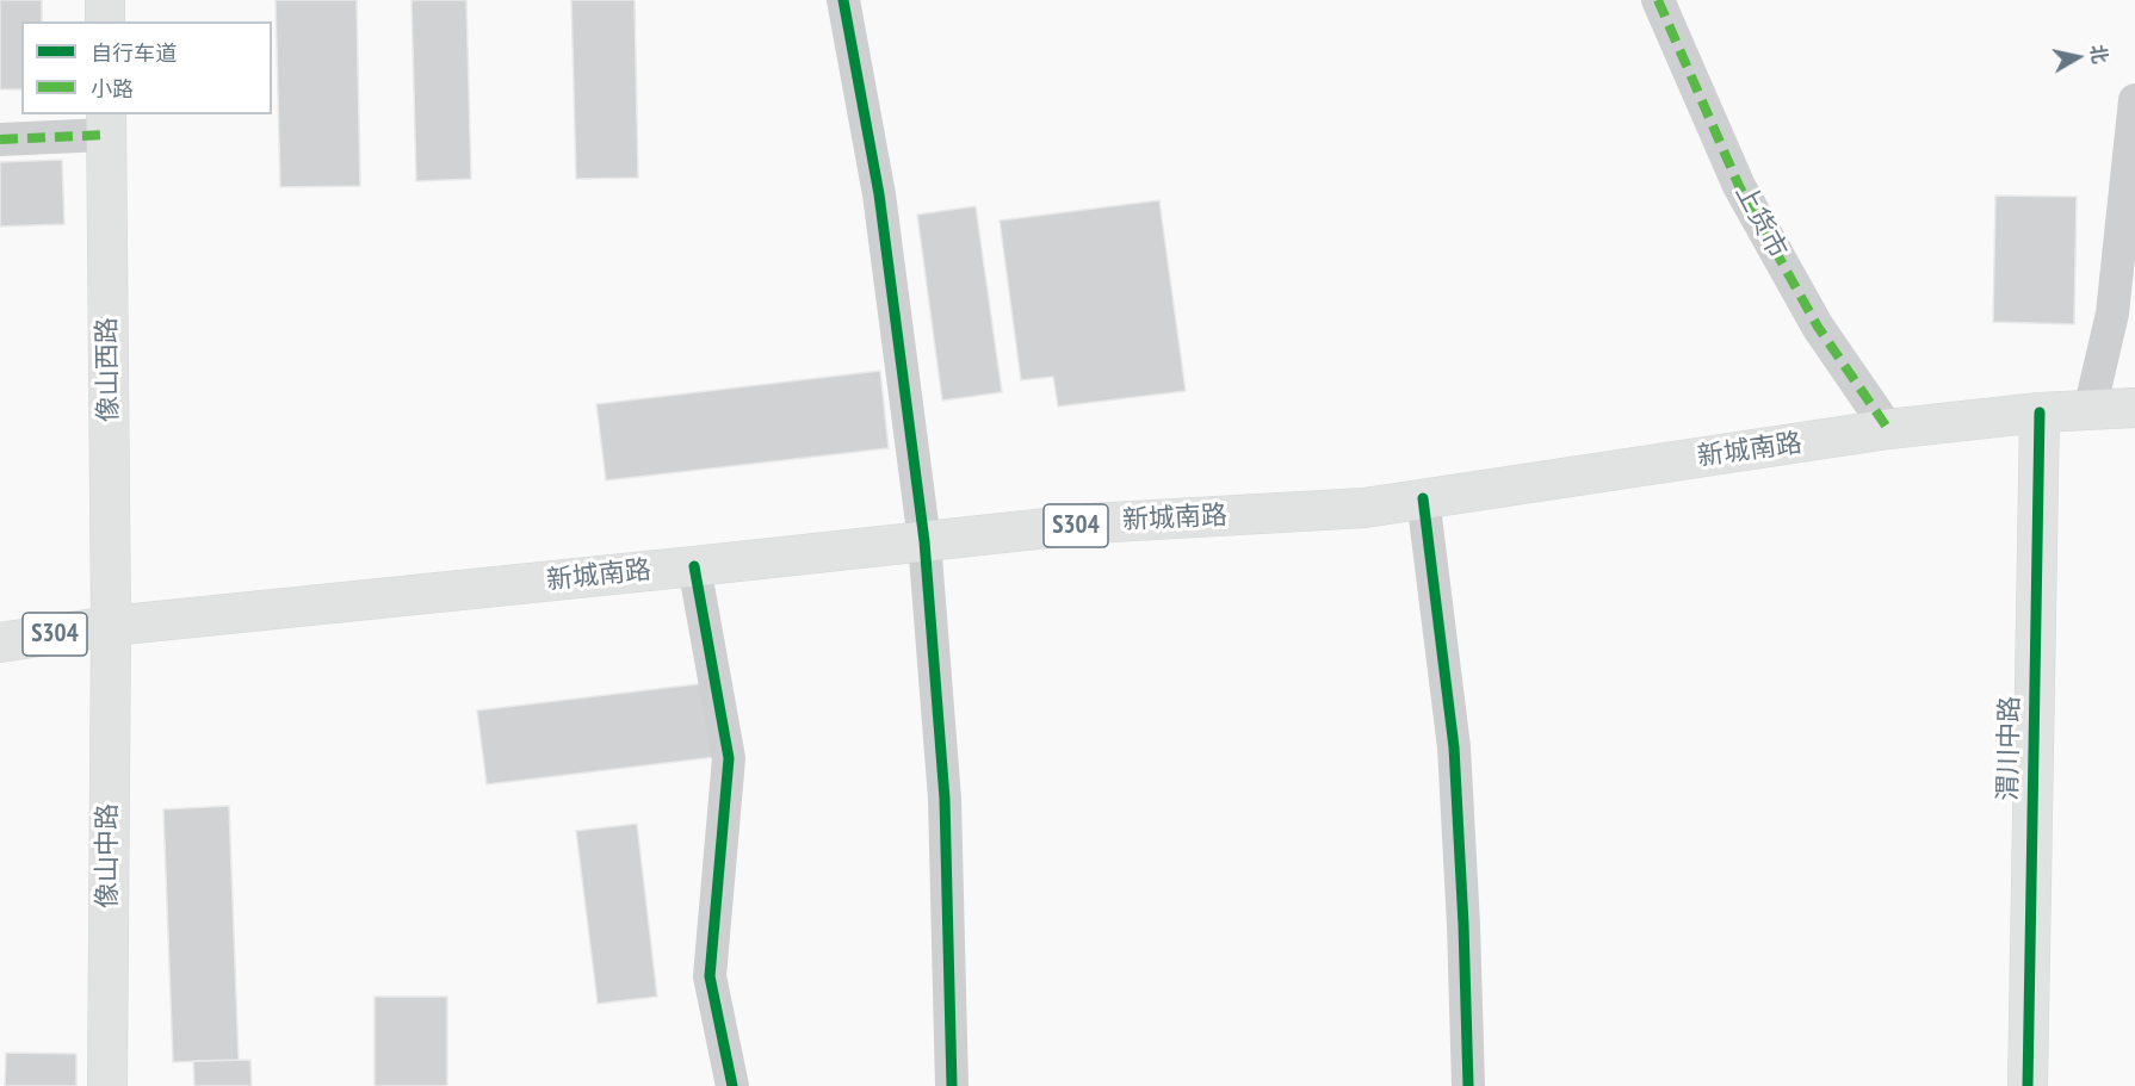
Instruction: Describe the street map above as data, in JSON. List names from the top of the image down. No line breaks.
{"streets":{"main road":["像山西路","新城南路","S304","渭川中路","像山中路"],"street":["上货市"]},"crossings":[["上货市","新城南路"],["像山西路","新城南路"],["像山西路","像山中路"],["新城南路","渭川中路"],["新城南路","像山中路"]],"legend":["自行车道","小路"],"north":"right"}
